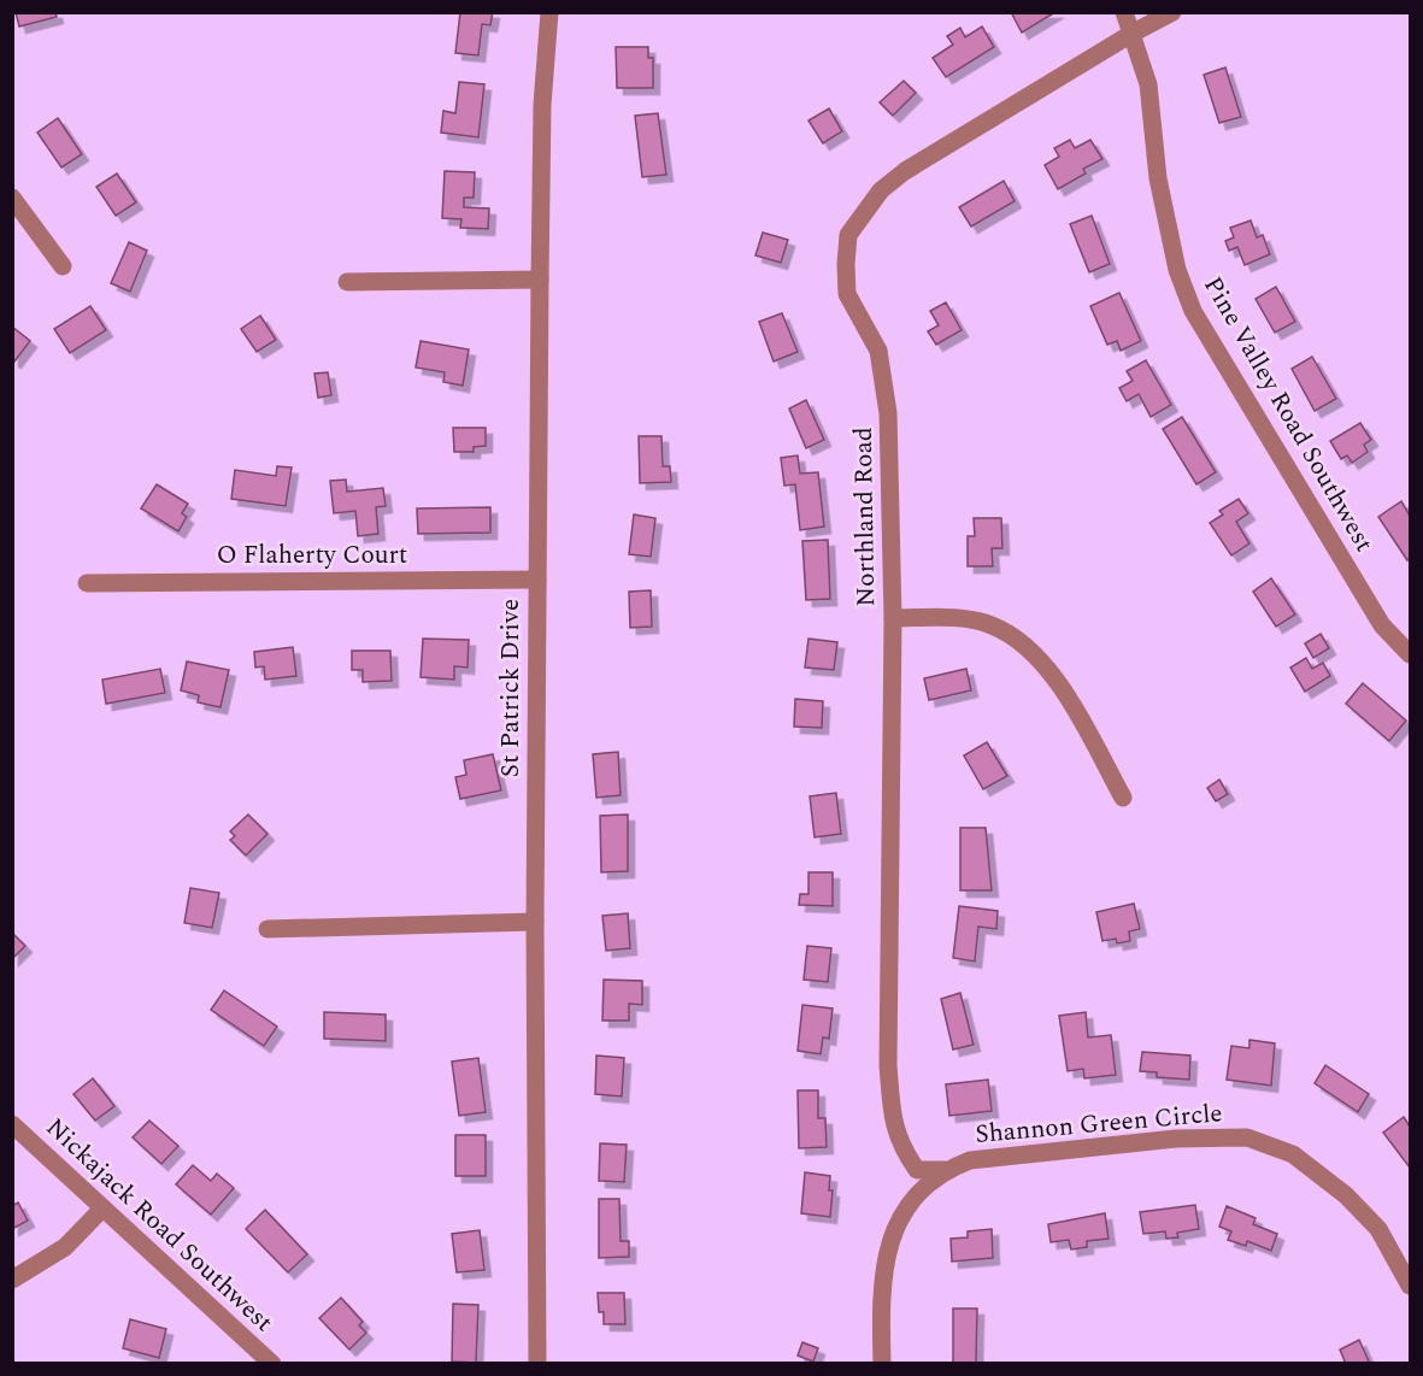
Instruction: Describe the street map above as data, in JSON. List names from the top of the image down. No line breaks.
{"streets":{"street":["Pine Valley Road Southwest","Northland Road","O Flaherty Court","St Patrick Drive","Shannon Green Circle","Nickajack Road Southwest"]},"crossings":[["Pine Valley Road Southwest","Northland Road"],["Northland Road","Shannon Green Circle"],["O Flaherty Court","St Patrick Drive"]]}
